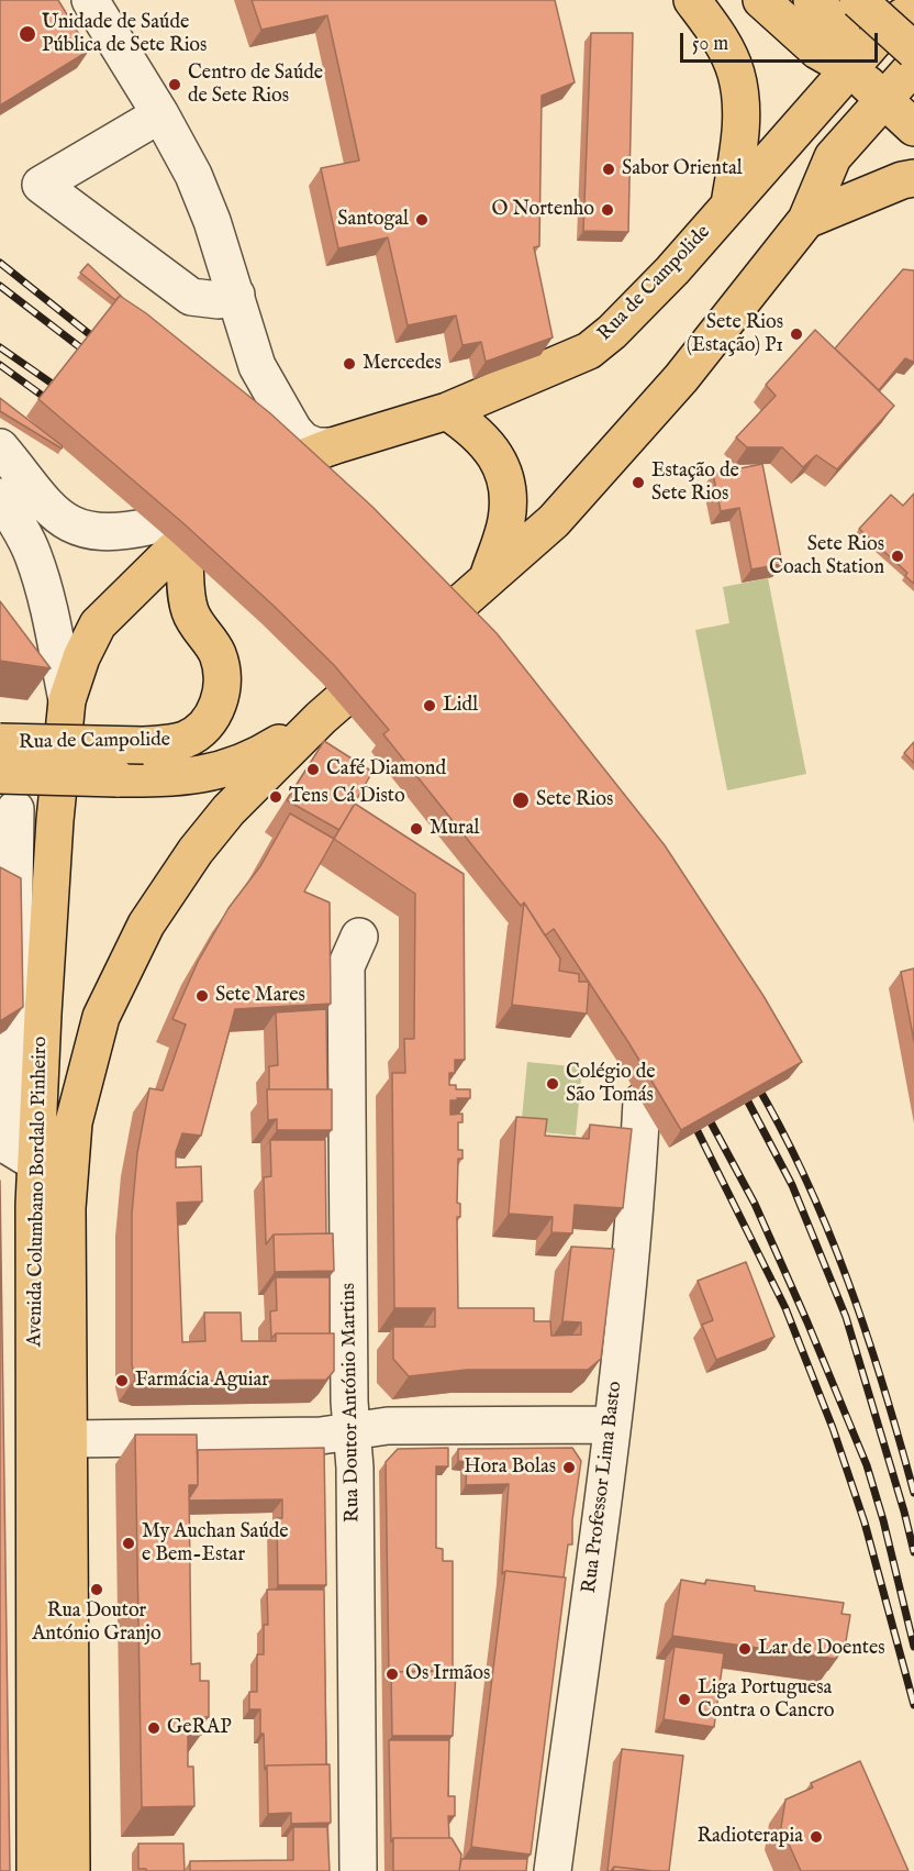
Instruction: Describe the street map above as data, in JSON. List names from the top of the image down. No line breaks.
{"streets":{"main road":["Rua de Campolide","Avenida Columbano Bordalo Pinheiro"],"street":["Rua Doutor António Martins","Rua Professor Lima Basto"]},"crossings":[["Rua de Campolide","Avenida Columbano Bordalo Pinheiro"]],"places":["Unidade de Saúde Pública de Sete Rios","Centro de Saúde de Sete Rios","Sabor Oriental","O Nortenho","Santogal","Sete Rios (Estação) P1","Mercedes","Estação de Sete Rios","Sete Rios Coach Station","Lidl","Café Diamond","Tens Cá Disto","Sete Rios","Mural","Sete Mares","Colégio de São Tomás","Farmácia Aguiar","Hora Bolas","My Auchan Saúde e Bem-Estar","Rua Doutor António Granjo","Lar de Doentes","Os Irmãos","Liga Portuguesa Contra o Cancro","GeRAP","Radioterapia"],"scale_bar":"50 m"}
